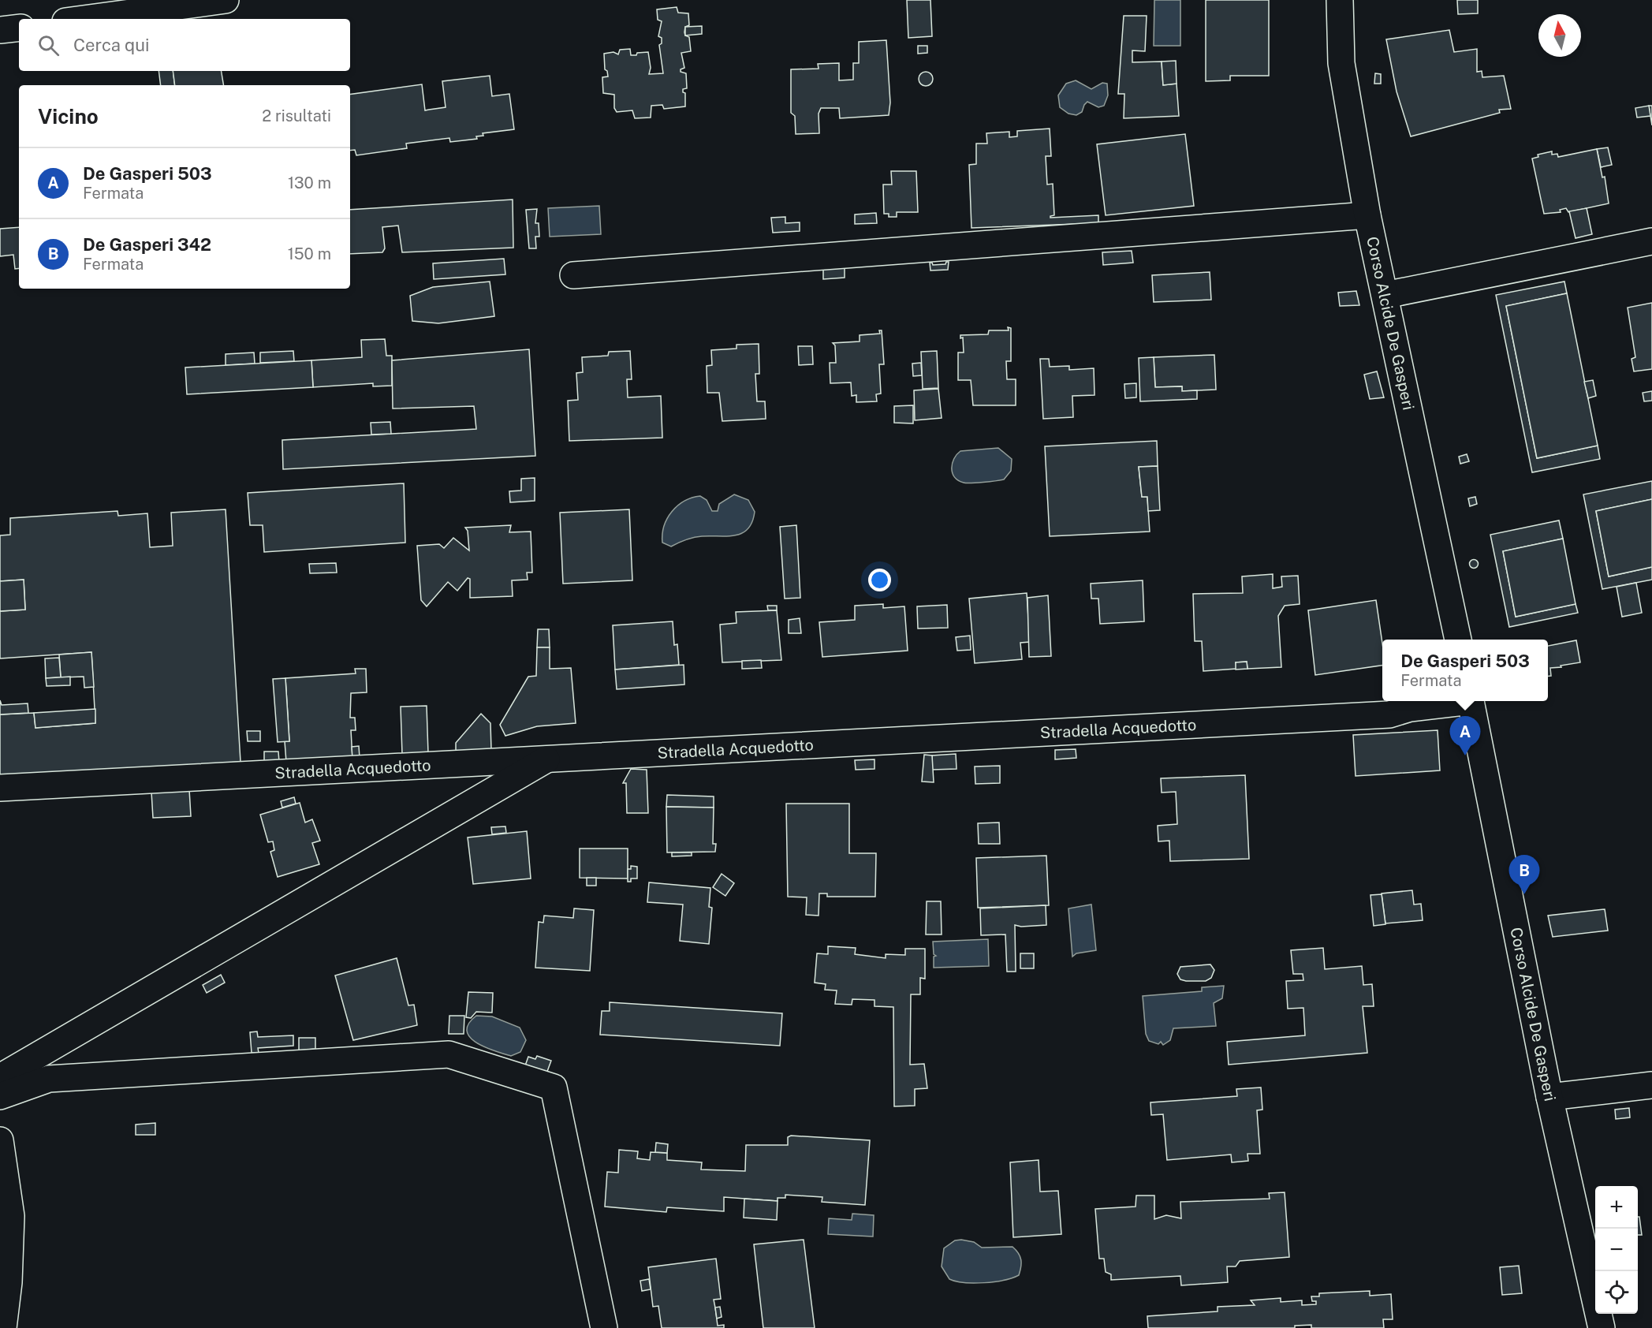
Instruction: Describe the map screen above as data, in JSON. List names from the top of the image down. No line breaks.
{"streets":{"street":["Corso Alcide De Gasperi","Stradella Acquedotto"]},"north":"top","page":{"search":"Cerca qui","heading":["Vicino","2 risultati"],"list":[{"mark":"A","name":"De Gasperi 503","note":"Fermata","value":"130 m"},{"mark":"B","name":"De Gasperi 342","note":"Fermata","value":"150 m"}],"popup":["De Gasperi 503","Fermata"],"pins":["A","B"],"map_buttons":["+","−"]}}
